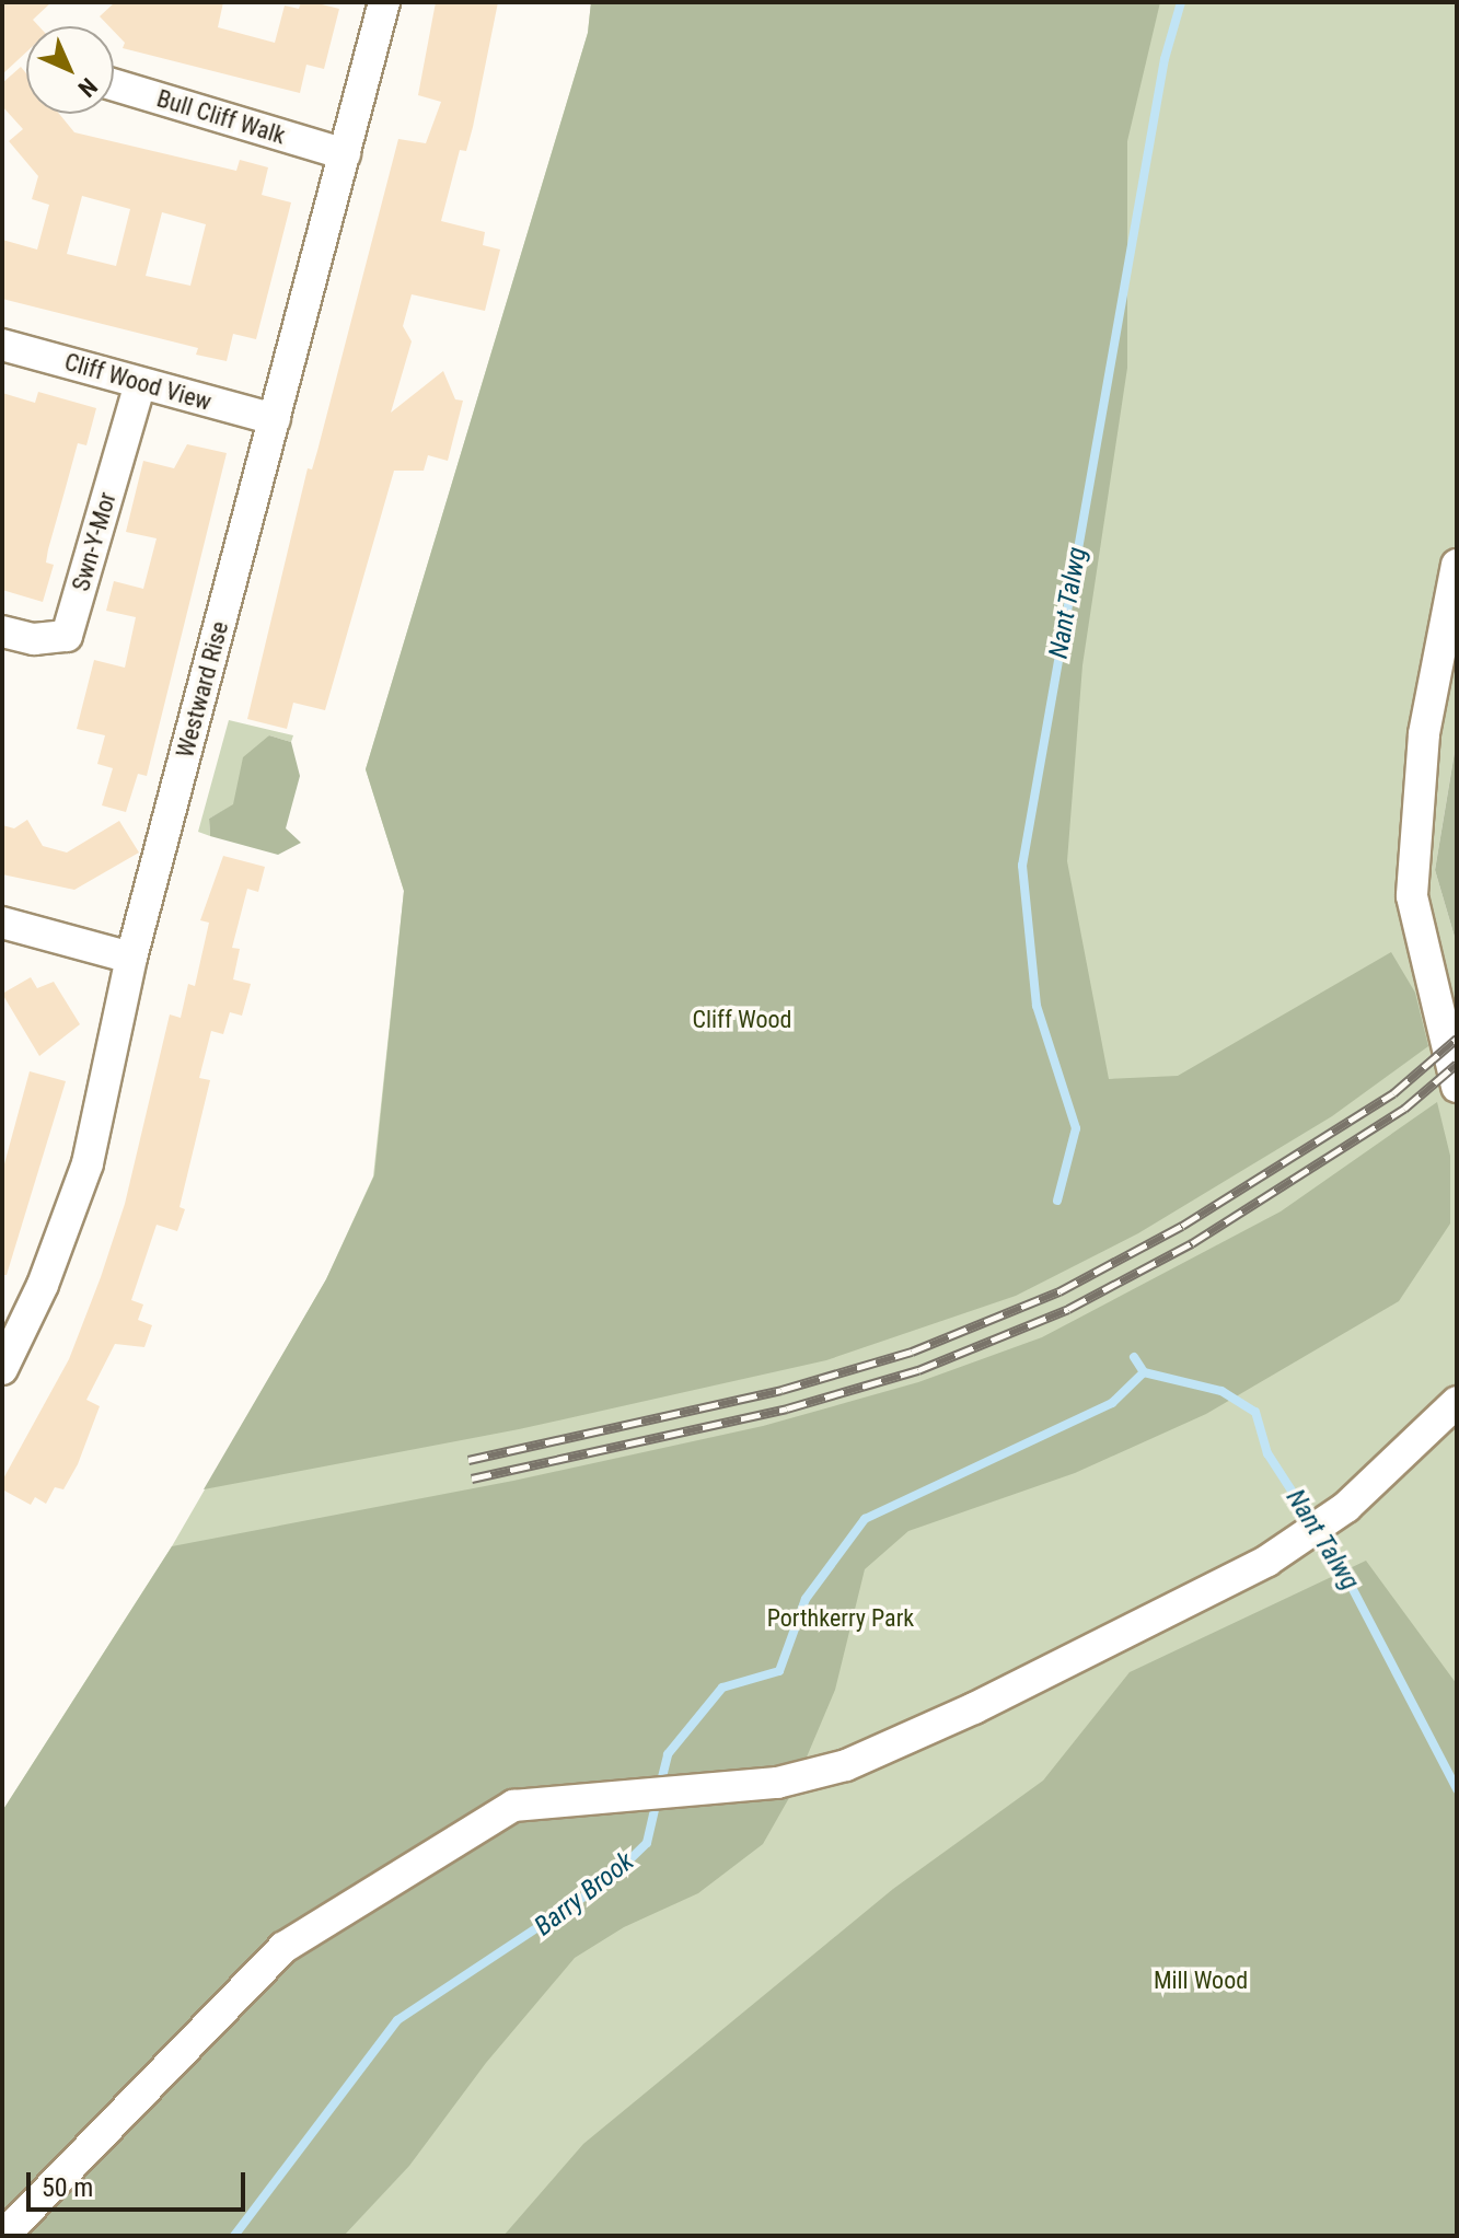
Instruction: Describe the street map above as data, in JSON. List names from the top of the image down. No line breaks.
{"streets":{"street":["Bull Cliff Walk","Cliff Wood View","Swn-Y-Mor","Westward Rise"]},"crossings":[["Bull Cliff Walk","Westward Rise"],["Cliff Wood View","Swn-Y-Mor"],["Cliff Wood View","Westward Rise"]],"water":["Nant Talwg","Barry Brook"],"parks":["Cliff Wood","Porthkerry Park","Mill Wood"],"scale_bar":"50 m","north":"bottom right"}
